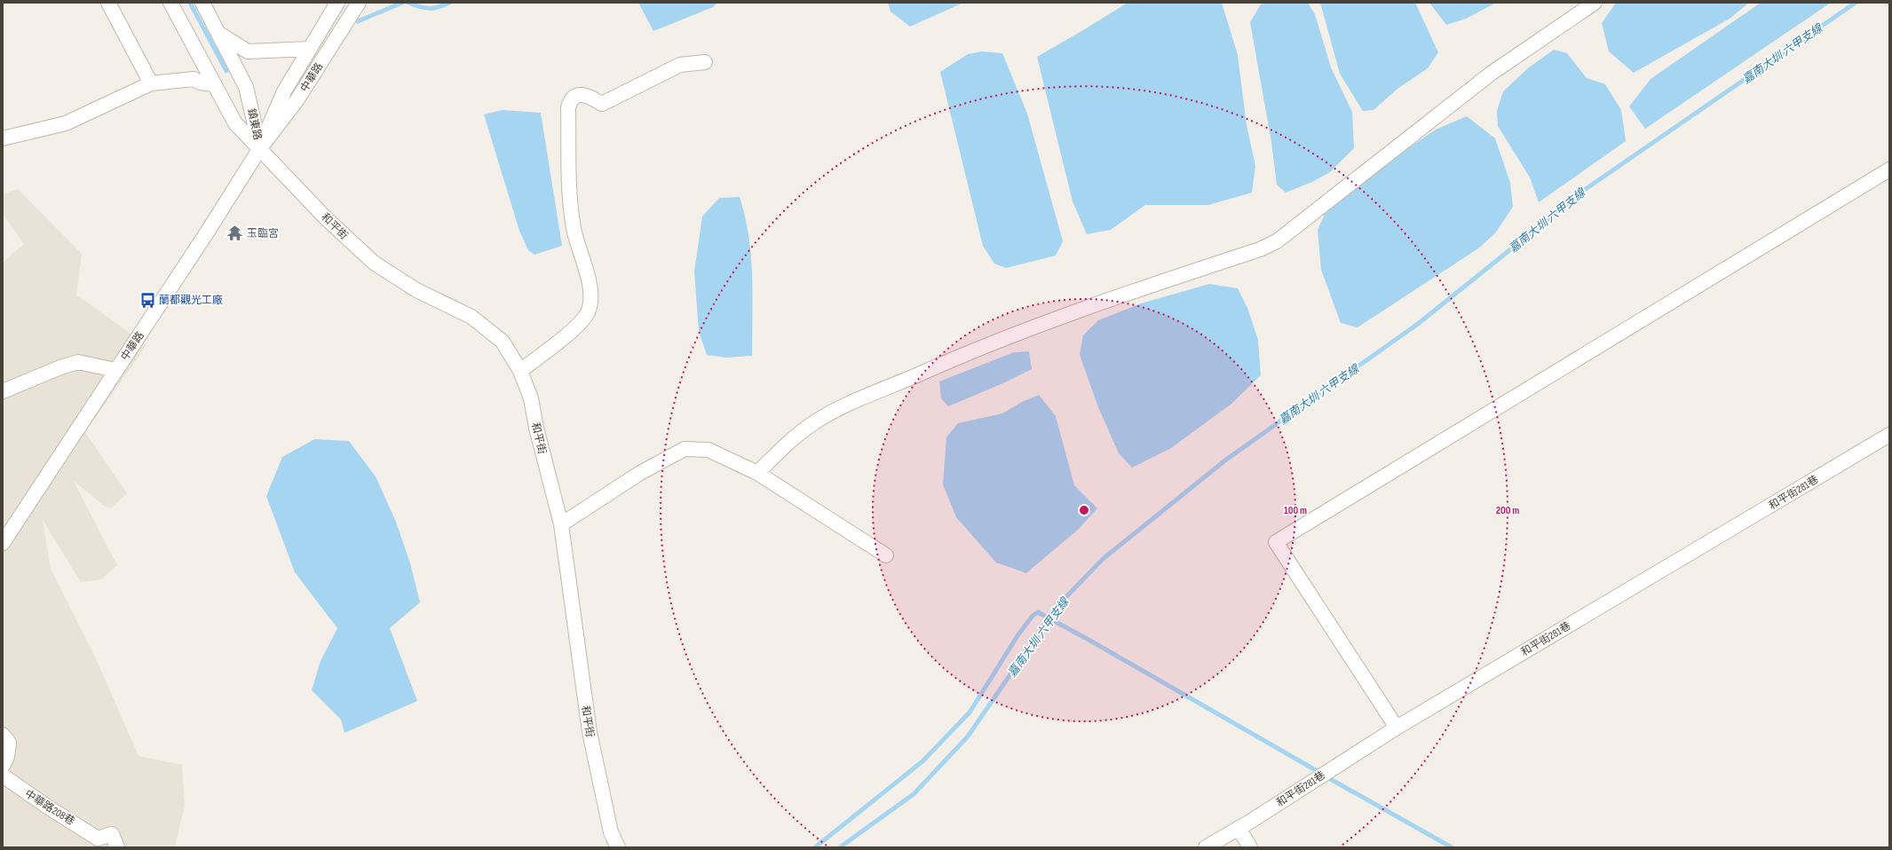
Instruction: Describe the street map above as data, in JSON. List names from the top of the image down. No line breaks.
{"streets":{"street":["中華路","鎮東路","和平街","和平街281巷","中華路208巷"]},"crossings":[["中華路","鎮東路"],["中華路","和平街"],["鎮東路","和平街"]],"water":["嘉南大圳 六甲支線"],"places":{"temple":["玉臨宮"],"bus stop":["蘭都觀光工廠"]},"rings":["100 m","200 m"]}
